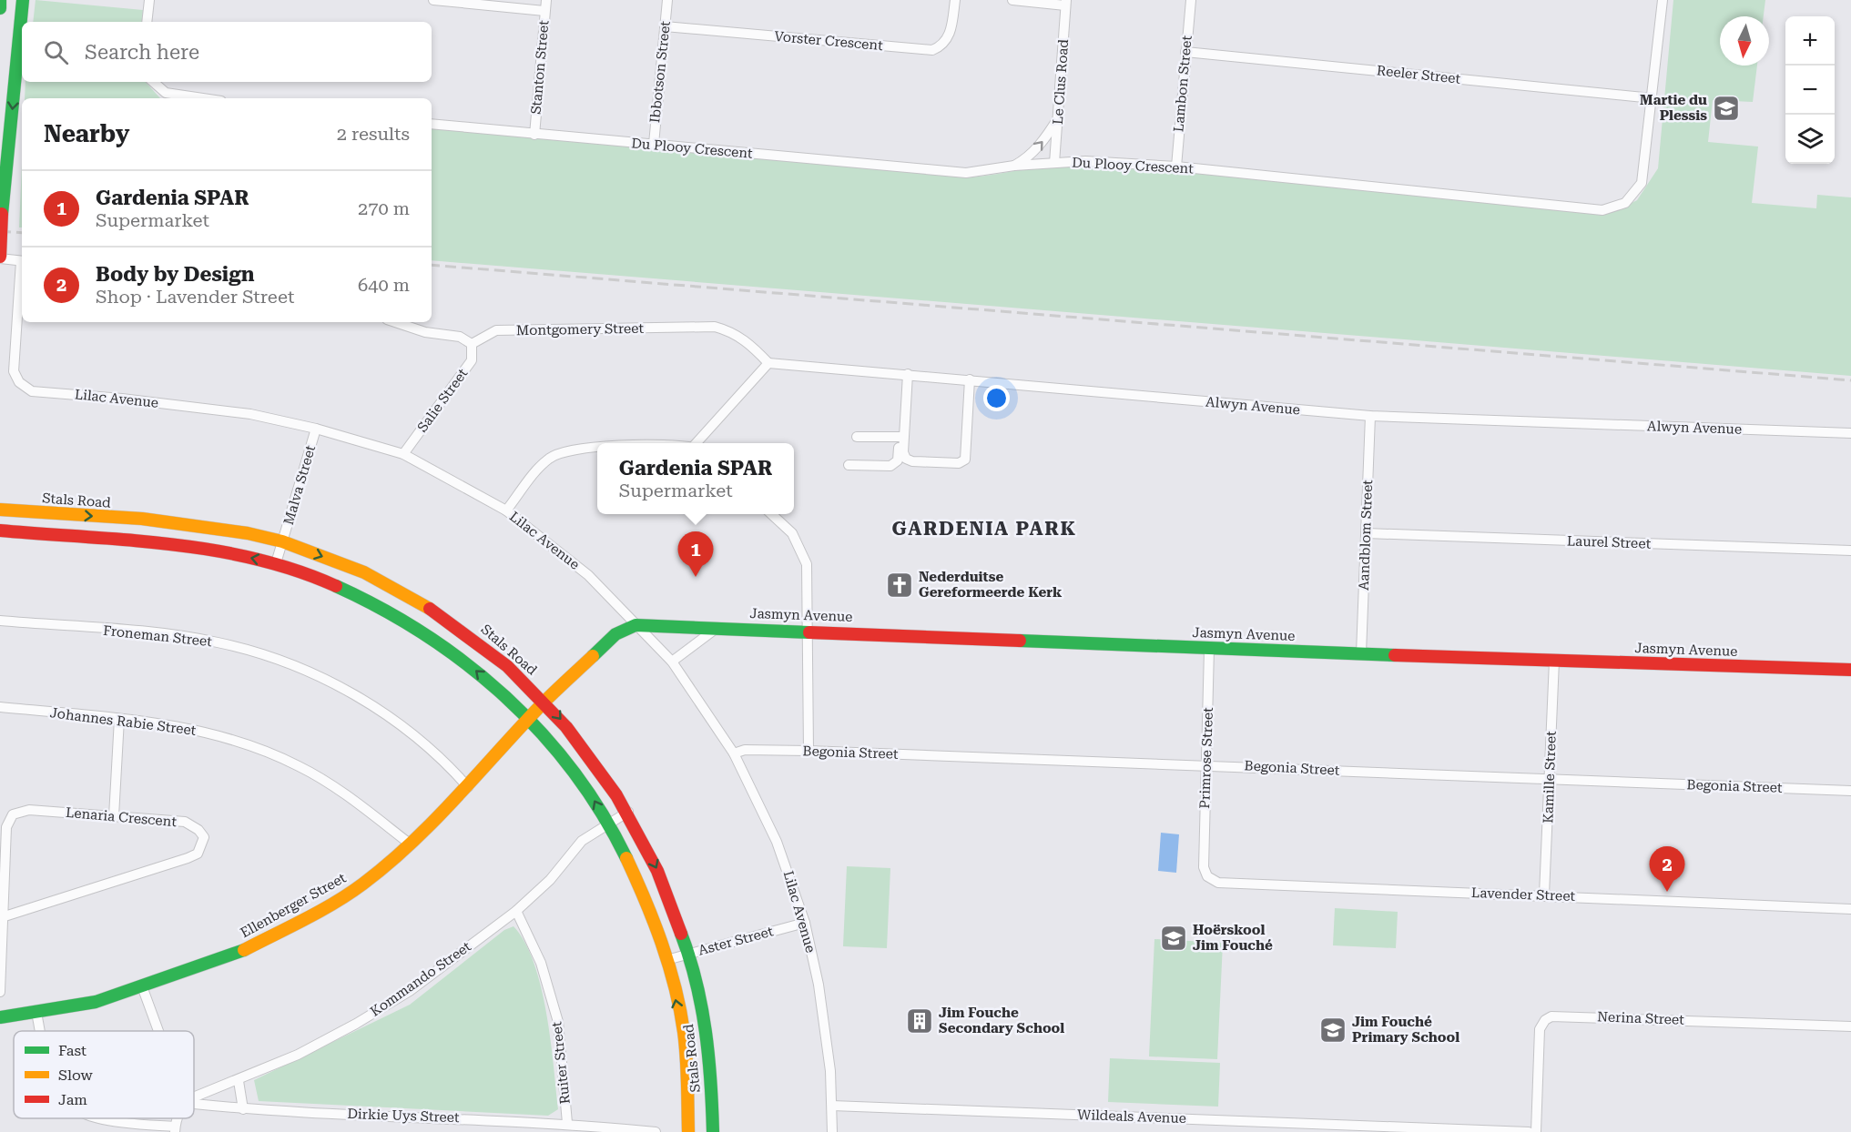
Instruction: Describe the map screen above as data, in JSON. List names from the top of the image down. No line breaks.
{"streets":{"street":["Vorster Crescent","Stanton Street","Ibbotson Street","Reeler Street","Le Clus Road","Lambon Street","Du Plooy Crescent","Montgomery Street","Lilac Avenue","Salie Street","Alwyn Avenue","Malva Street","Stals Road","Aandblom Street","Laurel Street","Jasmyn Avenue","Froneman Street","Johannes Rabie Street","Begonia Street","Primrose Street","Kamille Street","Lenaria Crescent","Lavender Street","Ellenberger Street","Aster Street","Kommando Street","Nerina Street","Ruiter Street","Dirkie Uys Street","Wildeals Avenue"]},"crossings":[["Vorster Crescent","Ibbotson Street"],["Stanton Street","Du Plooy Crescent"],["Ibbotson Street","Du Plooy Crescent"],["Reeler Street","Lambon Street"],["Reeler Street","Du Plooy Crescent"],["Le Clus Road","Du Plooy Crescent"],["Lambon Street","Du Plooy Crescent"],["Montgomery Street","Salie Street"],["Montgomery Street","Alwyn Avenue"],["Lilac Avenue","Salie Street"],["Lilac Avenue","Malva Street"],["Lilac Avenue","Jasmyn Avenue"],["Lilac Avenue","Begonia Street"],["Lilac Avenue","Ellenberger Street"],["Lilac Avenue","Aster Street"],["Lilac Avenue","Wildeals Avenue"],["Alwyn Avenue","Aandblom Street"],["Malva Street","Stals Road"],["Stals Road","Ellenberger Street"],["Stals Road","Aster Street"],["Stals Road","Kommando Street"],["Aandblom Street","Laurel Street"],["Aandblom Street","Jasmyn Avenue"],["Jasmyn Avenue","Primrose Street"],["Jasmyn Avenue","Kamille Street"],["Jasmyn Avenue","Ellenberger Street"],["Froneman Street","Ellenberger Street"],["Johannes Rabie Street","Ellenberger Street"],["Begonia Street","Primrose Street"],["Begonia Street","Kamille Street"],["Primrose Street","Lavender Street"],["Kamille Street","Lavender Street"],["Kommando Street","Ruiter Street"],["Ruiter Street","Dirkie Uys Street"]],"districts":["GARDENIA PARK"],"places":{"school or university":["Martie du Plessis","Hoërskool Jim Fouché","Jim Fouché Primary School"],"church":["Nederduitse Gereformeerde Kerk"],"building":["Jim Fouche Secondary School"]},"legend":["Fast","Slow","Jam"],"north":"bottom","page":{"map_buttons":["+","−"],"search":"Search here","heading":["Nearby","2 results"],"list":[{"mark":"1","name":"Gardenia SPAR","note":"Supermarket","value":"270 m"},{"mark":"2","name":"Body by Design","note":"Shop · Lavender Street","value":"640 m"}],"popup":["Gardenia SPAR","Supermarket"],"pins":["1","2"]}}
